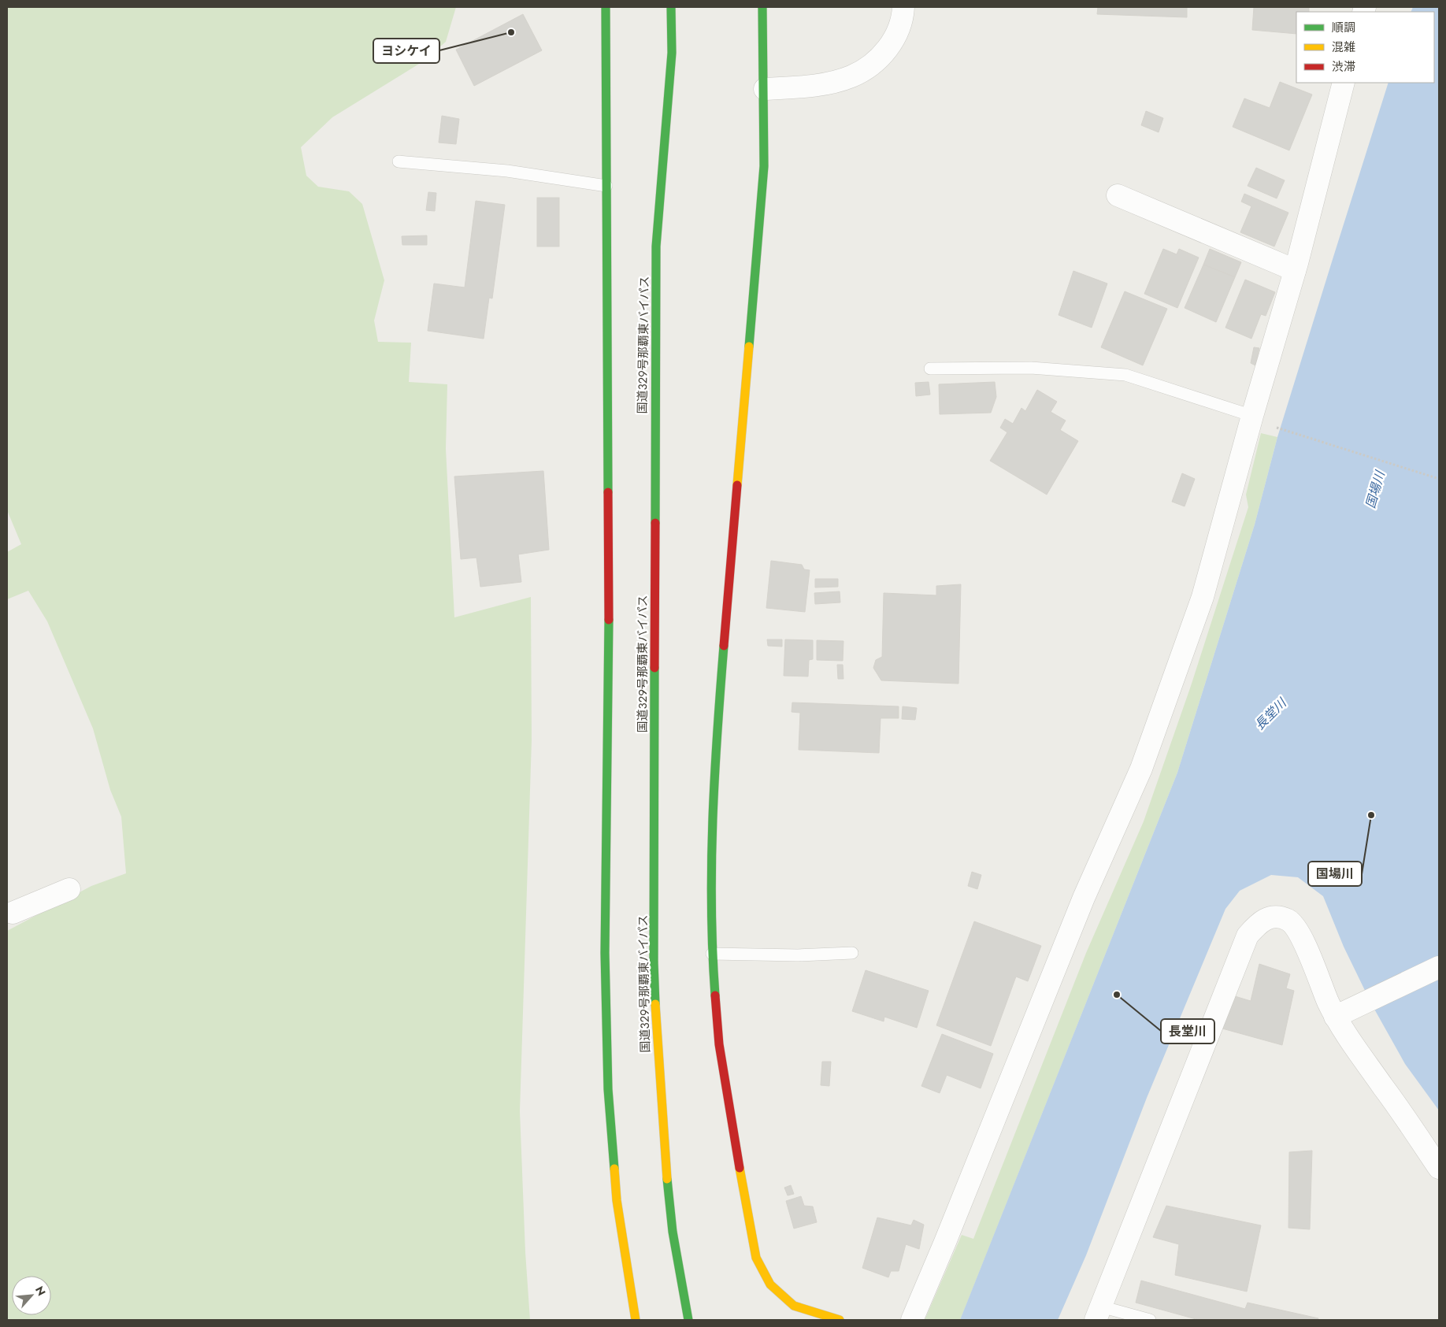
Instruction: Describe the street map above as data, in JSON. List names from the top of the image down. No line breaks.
{"streets":{"main road":["国道329号那覇東バイパス"]},"water":["国場川","長堂川"],"places":["ヨシケイ","国場川","長堂川"],"legend":["順調","混雑","渋滞"],"north":"top right"}
